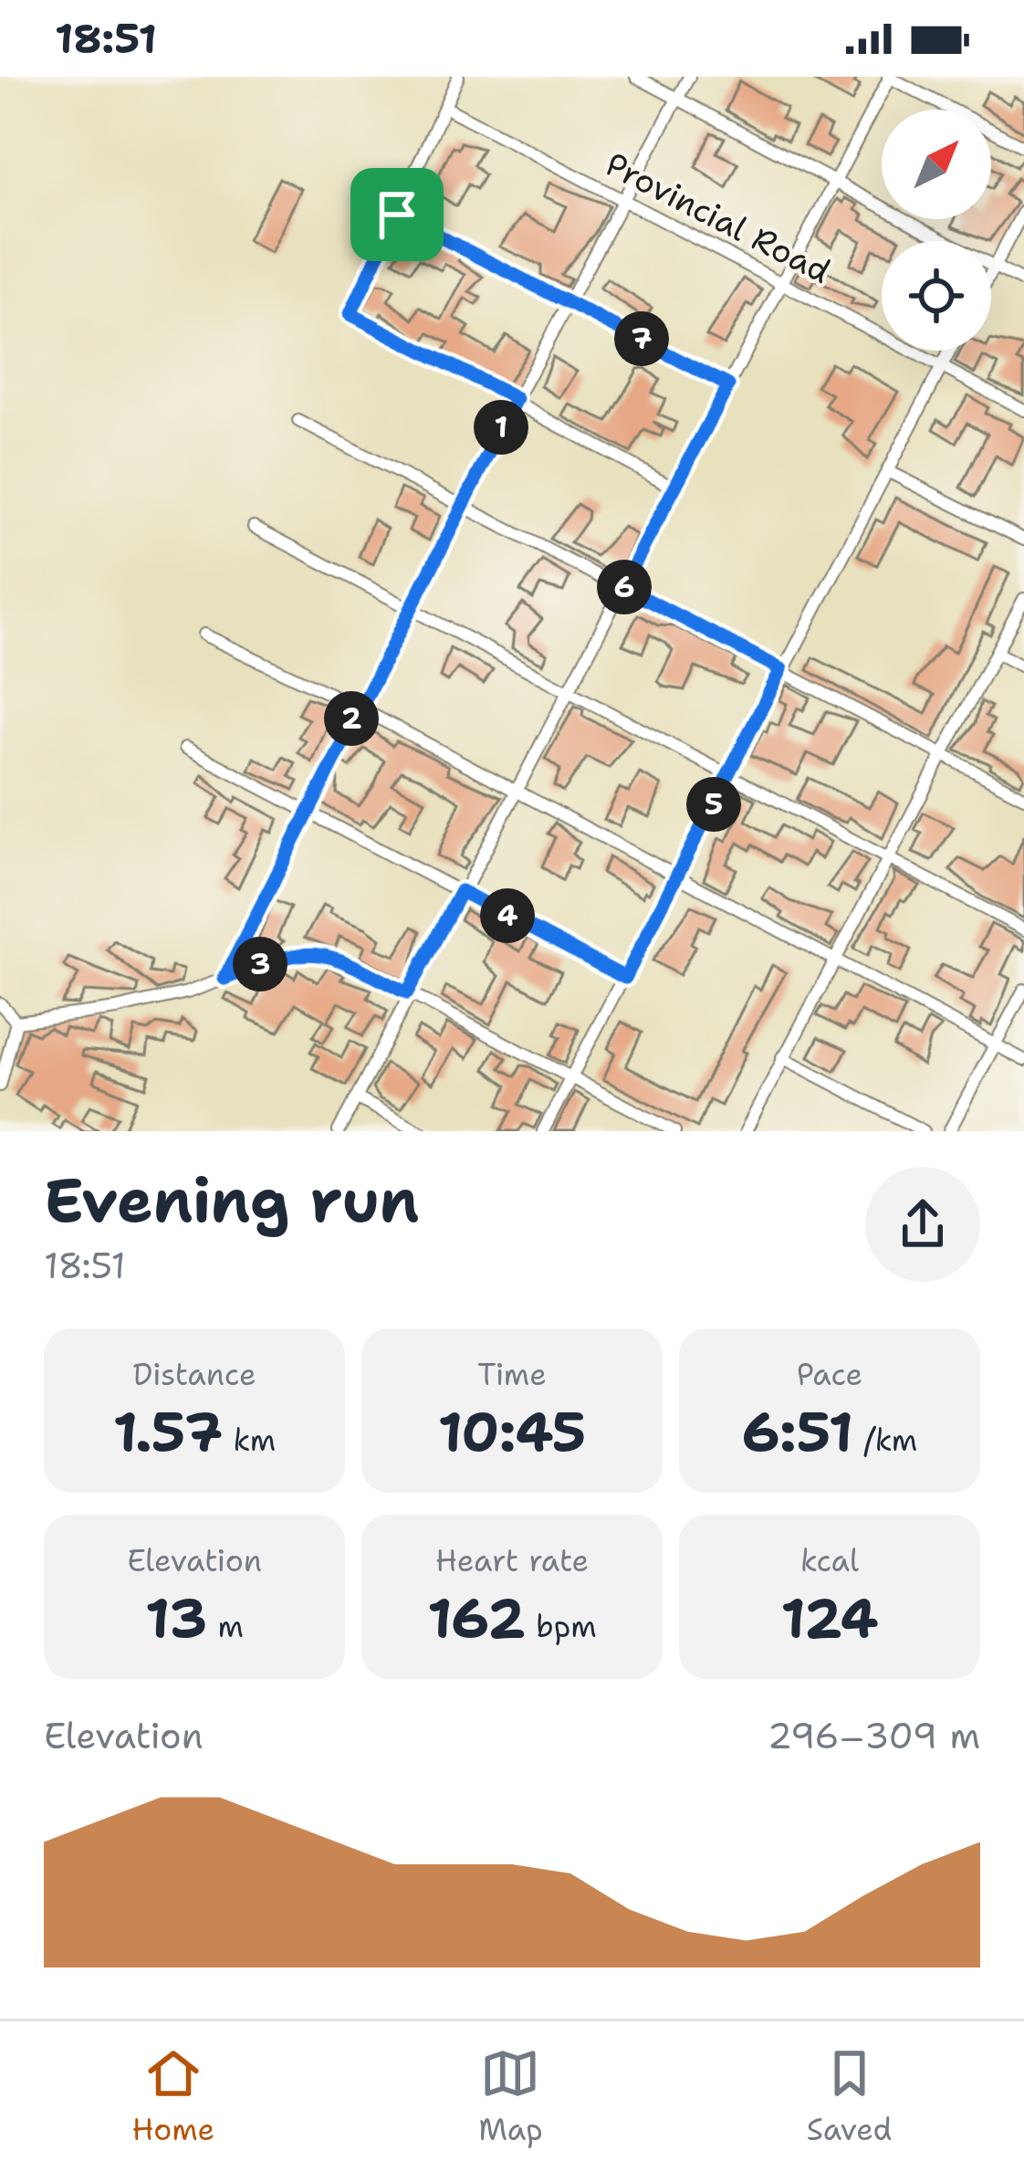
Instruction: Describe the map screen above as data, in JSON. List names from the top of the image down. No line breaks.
{"streets":{"street":["Provincial Road"]},"north":"top right","page":{"status":"18:51","pins":["7","1","6","2","5","4","3"],"heading":["Evening run","18:51"],"stats":[["Distance","1.57 km"],["Time","10:45"],["Pace","6:51 /km"],["Elevation","13 m"],["Heart rate","162 bpm"],["kcal","124"]],"chart":["Elevation","296–309 m"],"tabs":["Home","Map","Saved"]}}
